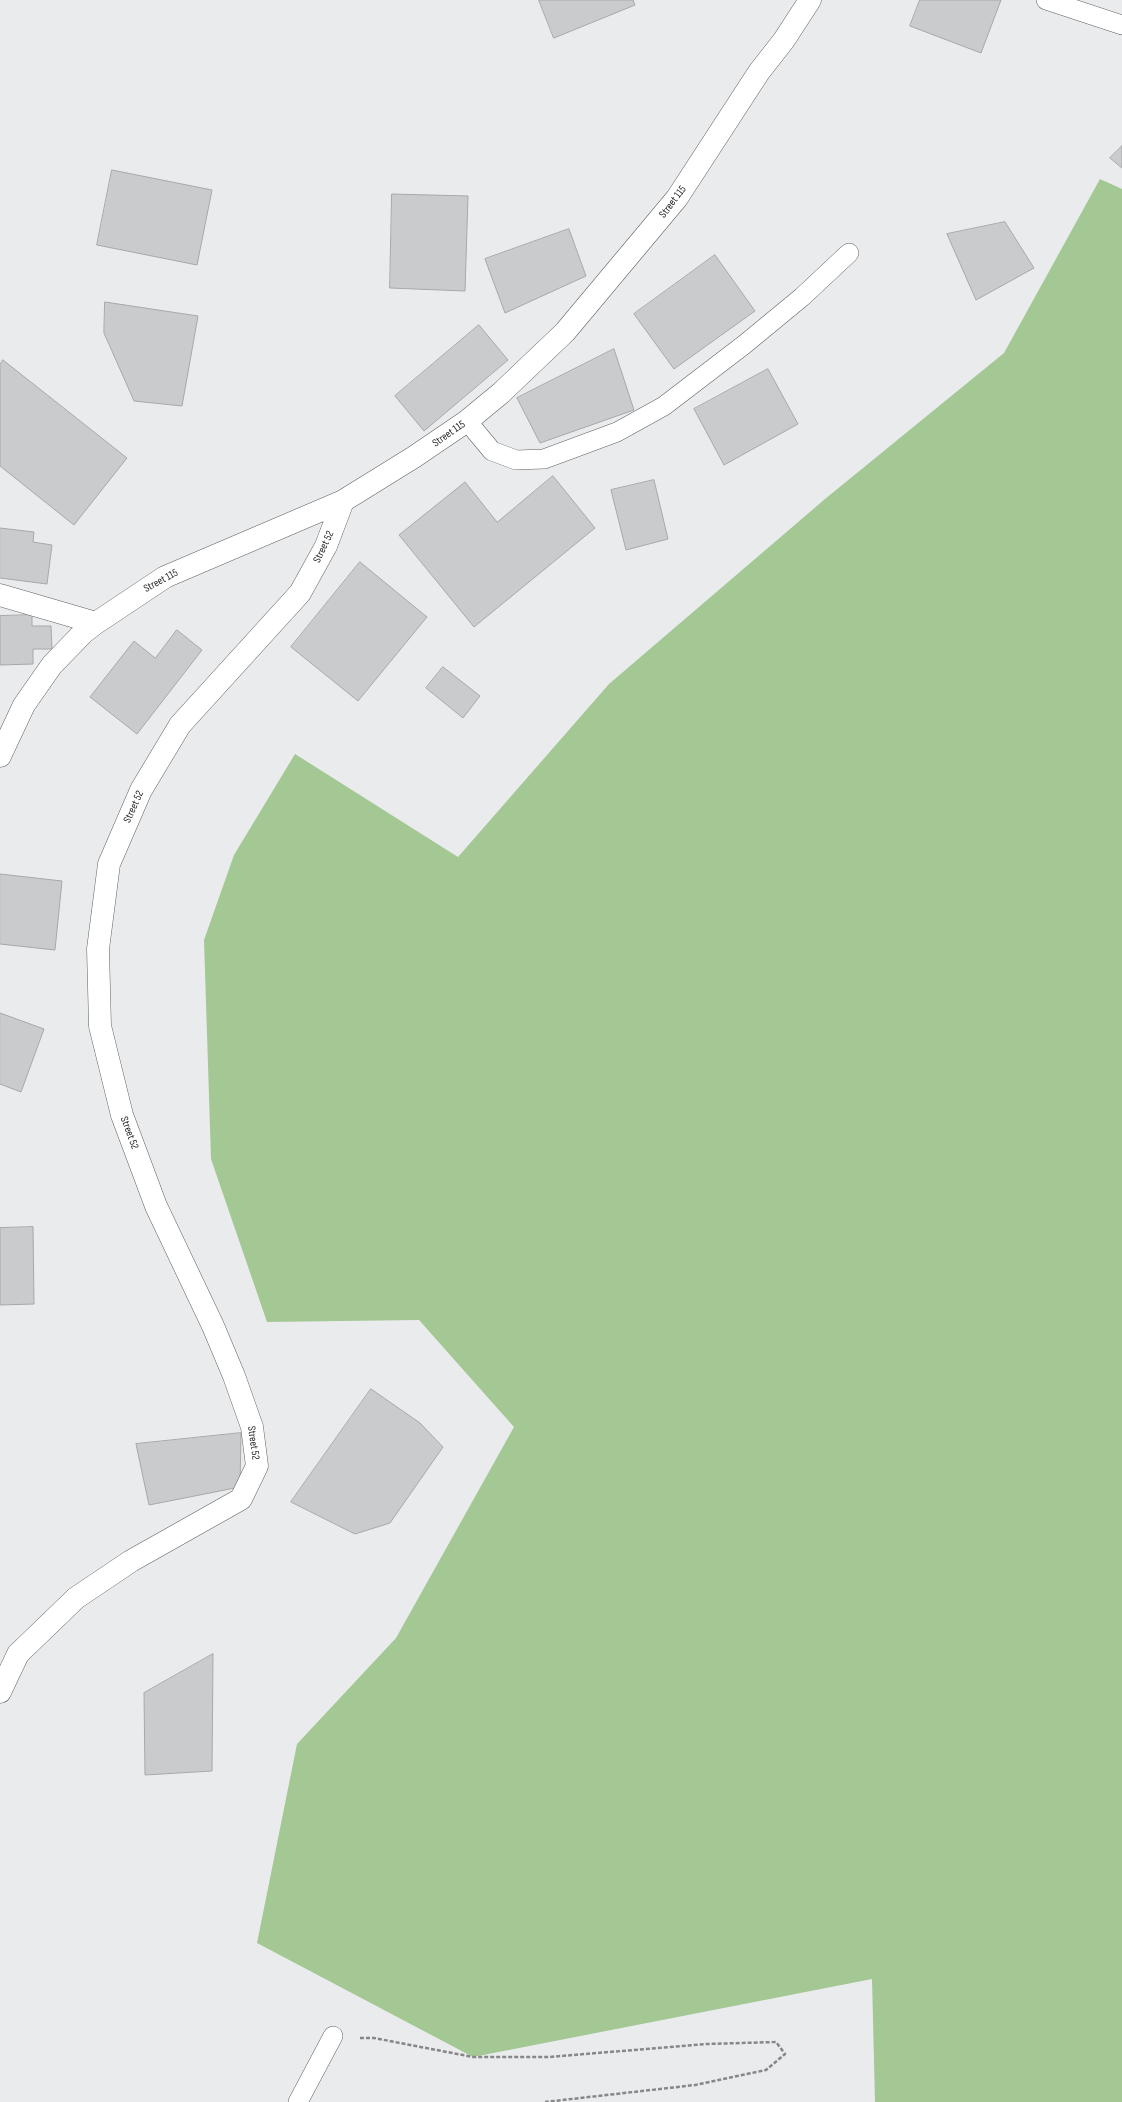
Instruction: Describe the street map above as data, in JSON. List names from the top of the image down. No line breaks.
{"streets":{"street":["Street 115","Street 52"]},"crossings":[["Street 115","Street 52"]]}
